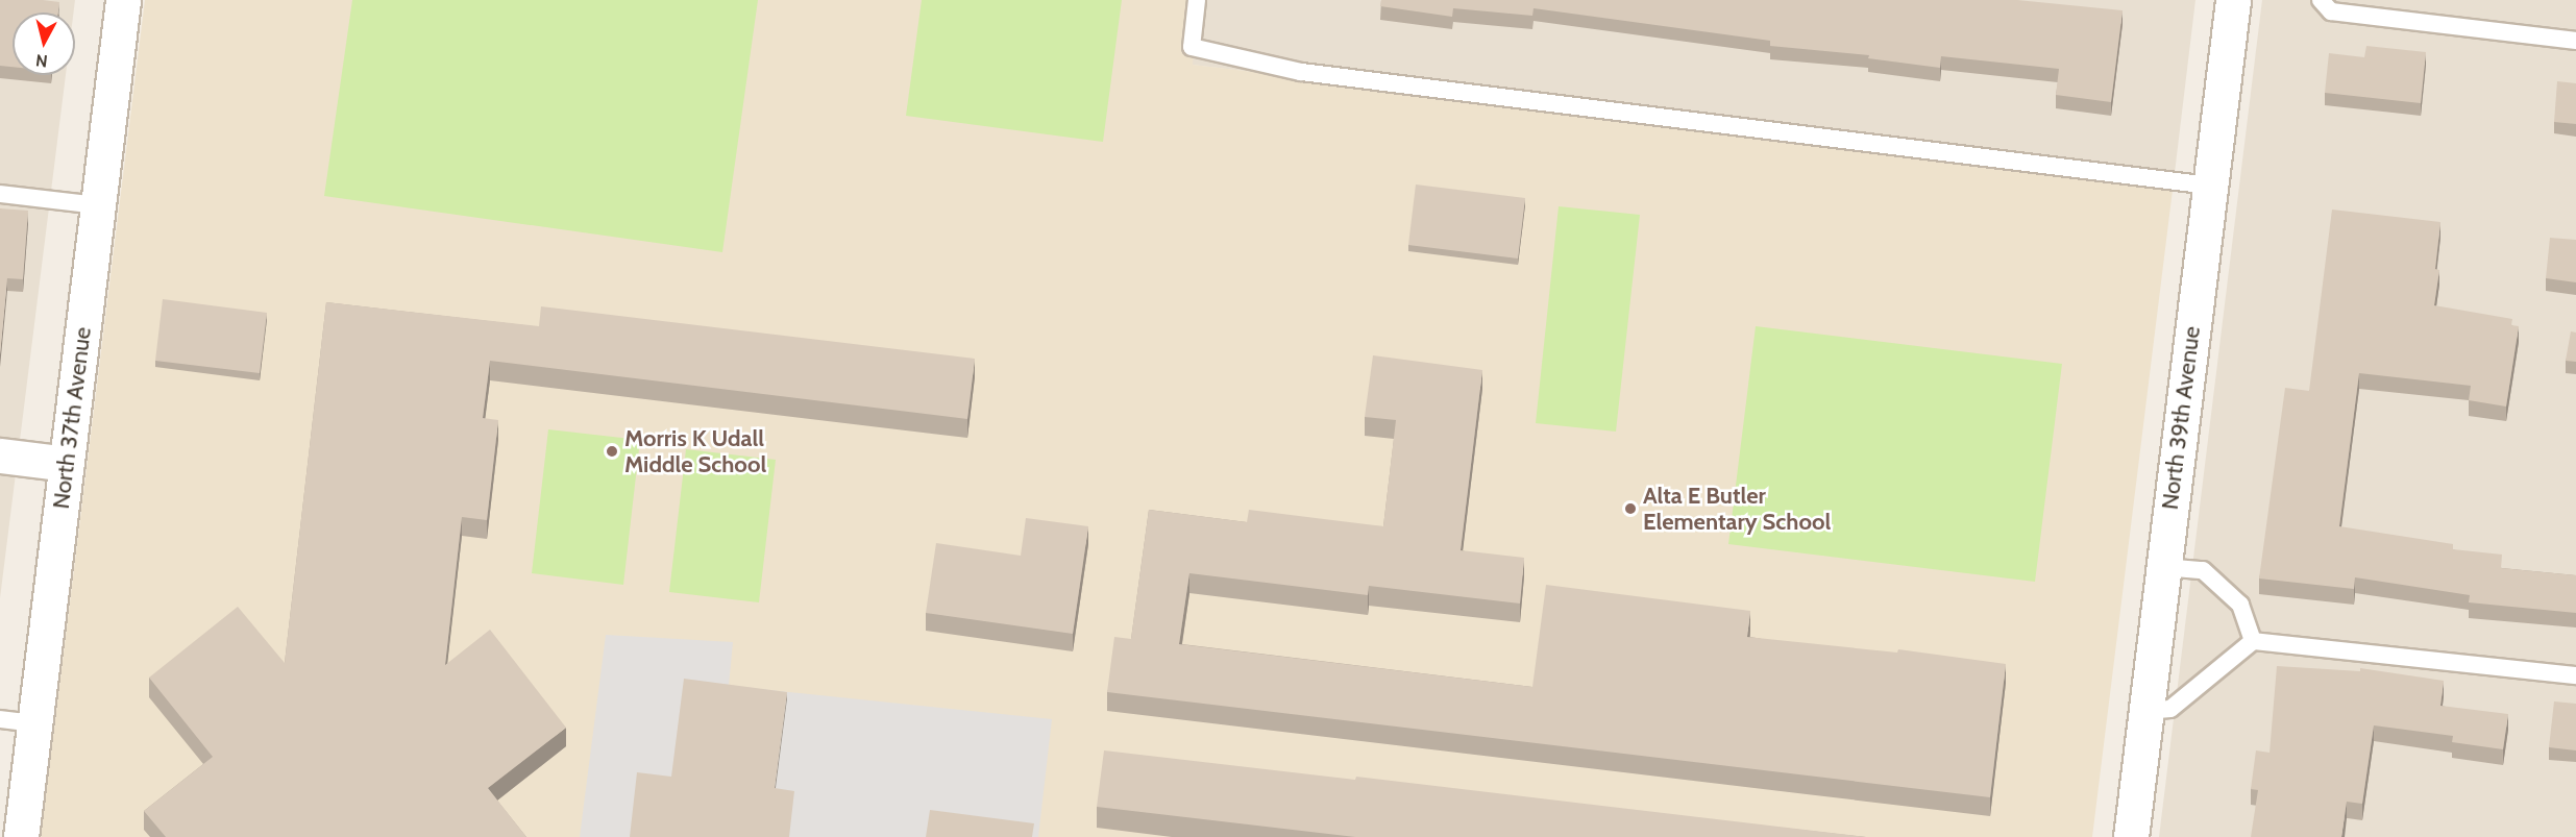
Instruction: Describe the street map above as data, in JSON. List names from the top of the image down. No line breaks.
{"streets":{"street":["North 37th Avenue","North 39th Avenue"]},"places":["Morris K Udall Middle School","Alta E Butler Elementary School"],"north":"bottom"}
